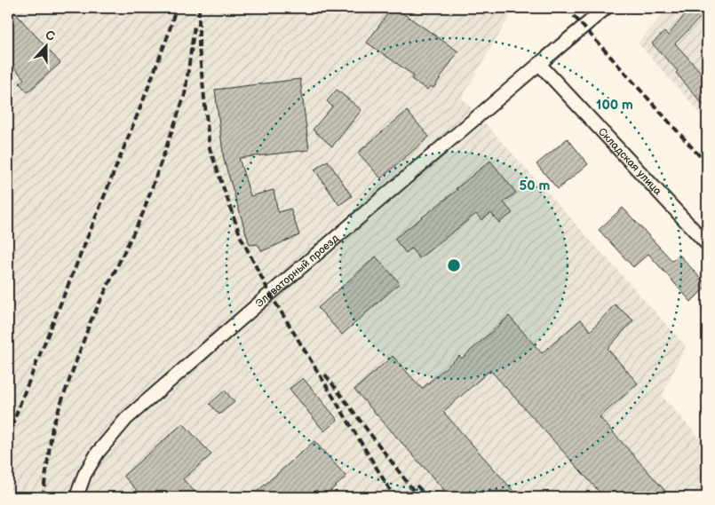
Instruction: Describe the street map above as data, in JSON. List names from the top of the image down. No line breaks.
{"streets":{"street":["Складская улица","Элеваторный проезд"]},"crossings":[["Складская улица","Элеваторный проезд"]],"north":"top","rings":["100 m","50 m"]}
